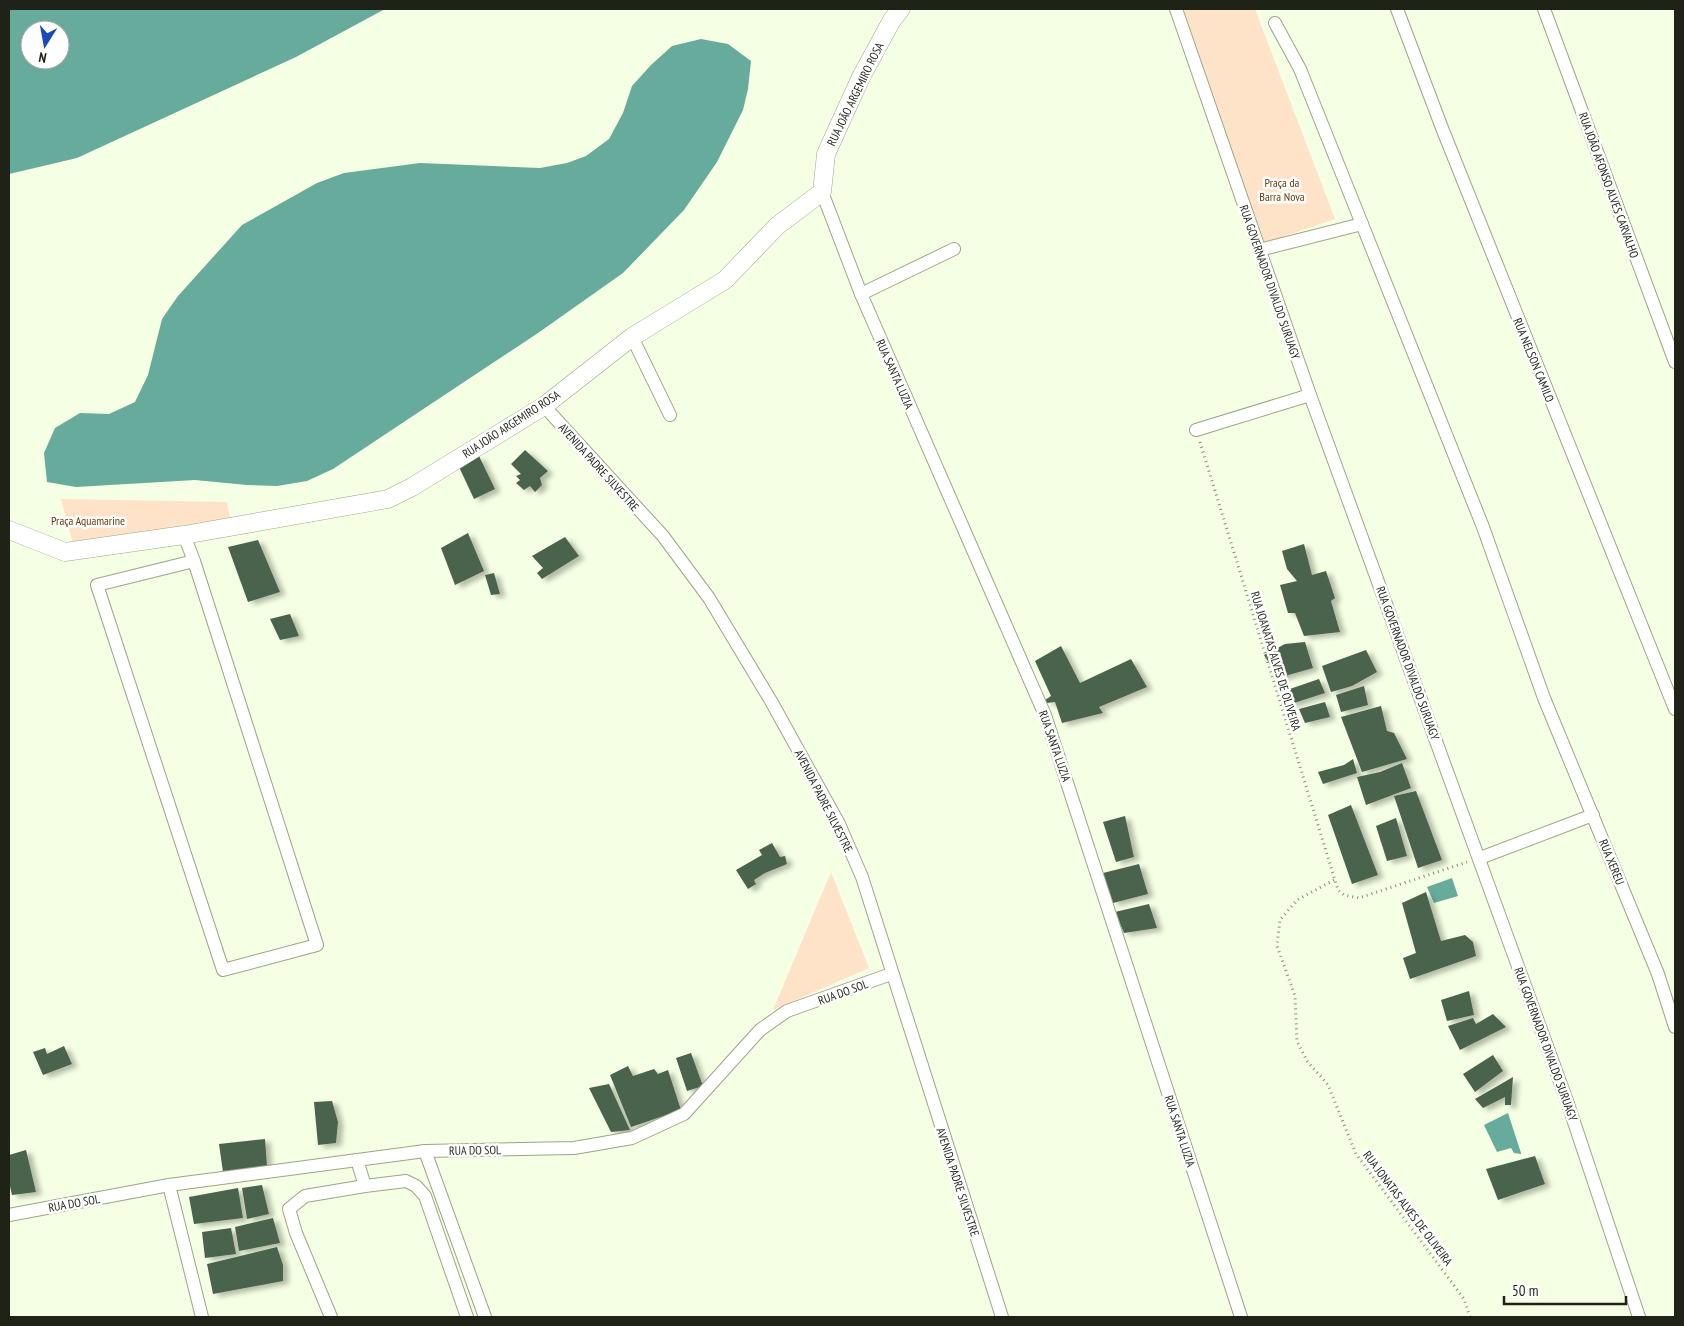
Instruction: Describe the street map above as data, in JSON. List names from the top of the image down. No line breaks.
{"streets":{"street":["RUA JOÃO ARGEMIRO ROSA","RUA JOÃO AFONSO ALVES CARVALHO","RUA GOVERNADOR DIVALDO SURUAGY","RUA NELSON CAMILO","RUA SANTA LUZIA","AVENIDA PADRE SILVESTRE","RUA XEREU","RUA DO SOL"],"path":["RUA JOANATAS ALVES DE OLIVEIRA","RUA JONATAS ALVES DE OLIVEIRA"]},"crossings":[["RUA JOÃO ARGEMIRO ROSA","RUA SANTA LUZIA"],["RUA JOÃO ARGEMIRO ROSA","AVENIDA PADRE SILVESTRE"],["RUA GOVERNADOR DIVALDO SURUAGY","RUA JOANATAS ALVES DE OLIVEIRA"],["AVENIDA PADRE SILVESTRE","RUA DO SOL"],["RUA JOANATAS ALVES DE OLIVEIRA","RUA JONATAS ALVES DE OLIVEIRA"]],"parks":["Praça da Barra Nova","Praça Aquamarine"],"scale_bar":"50 m","north":"bottom"}
